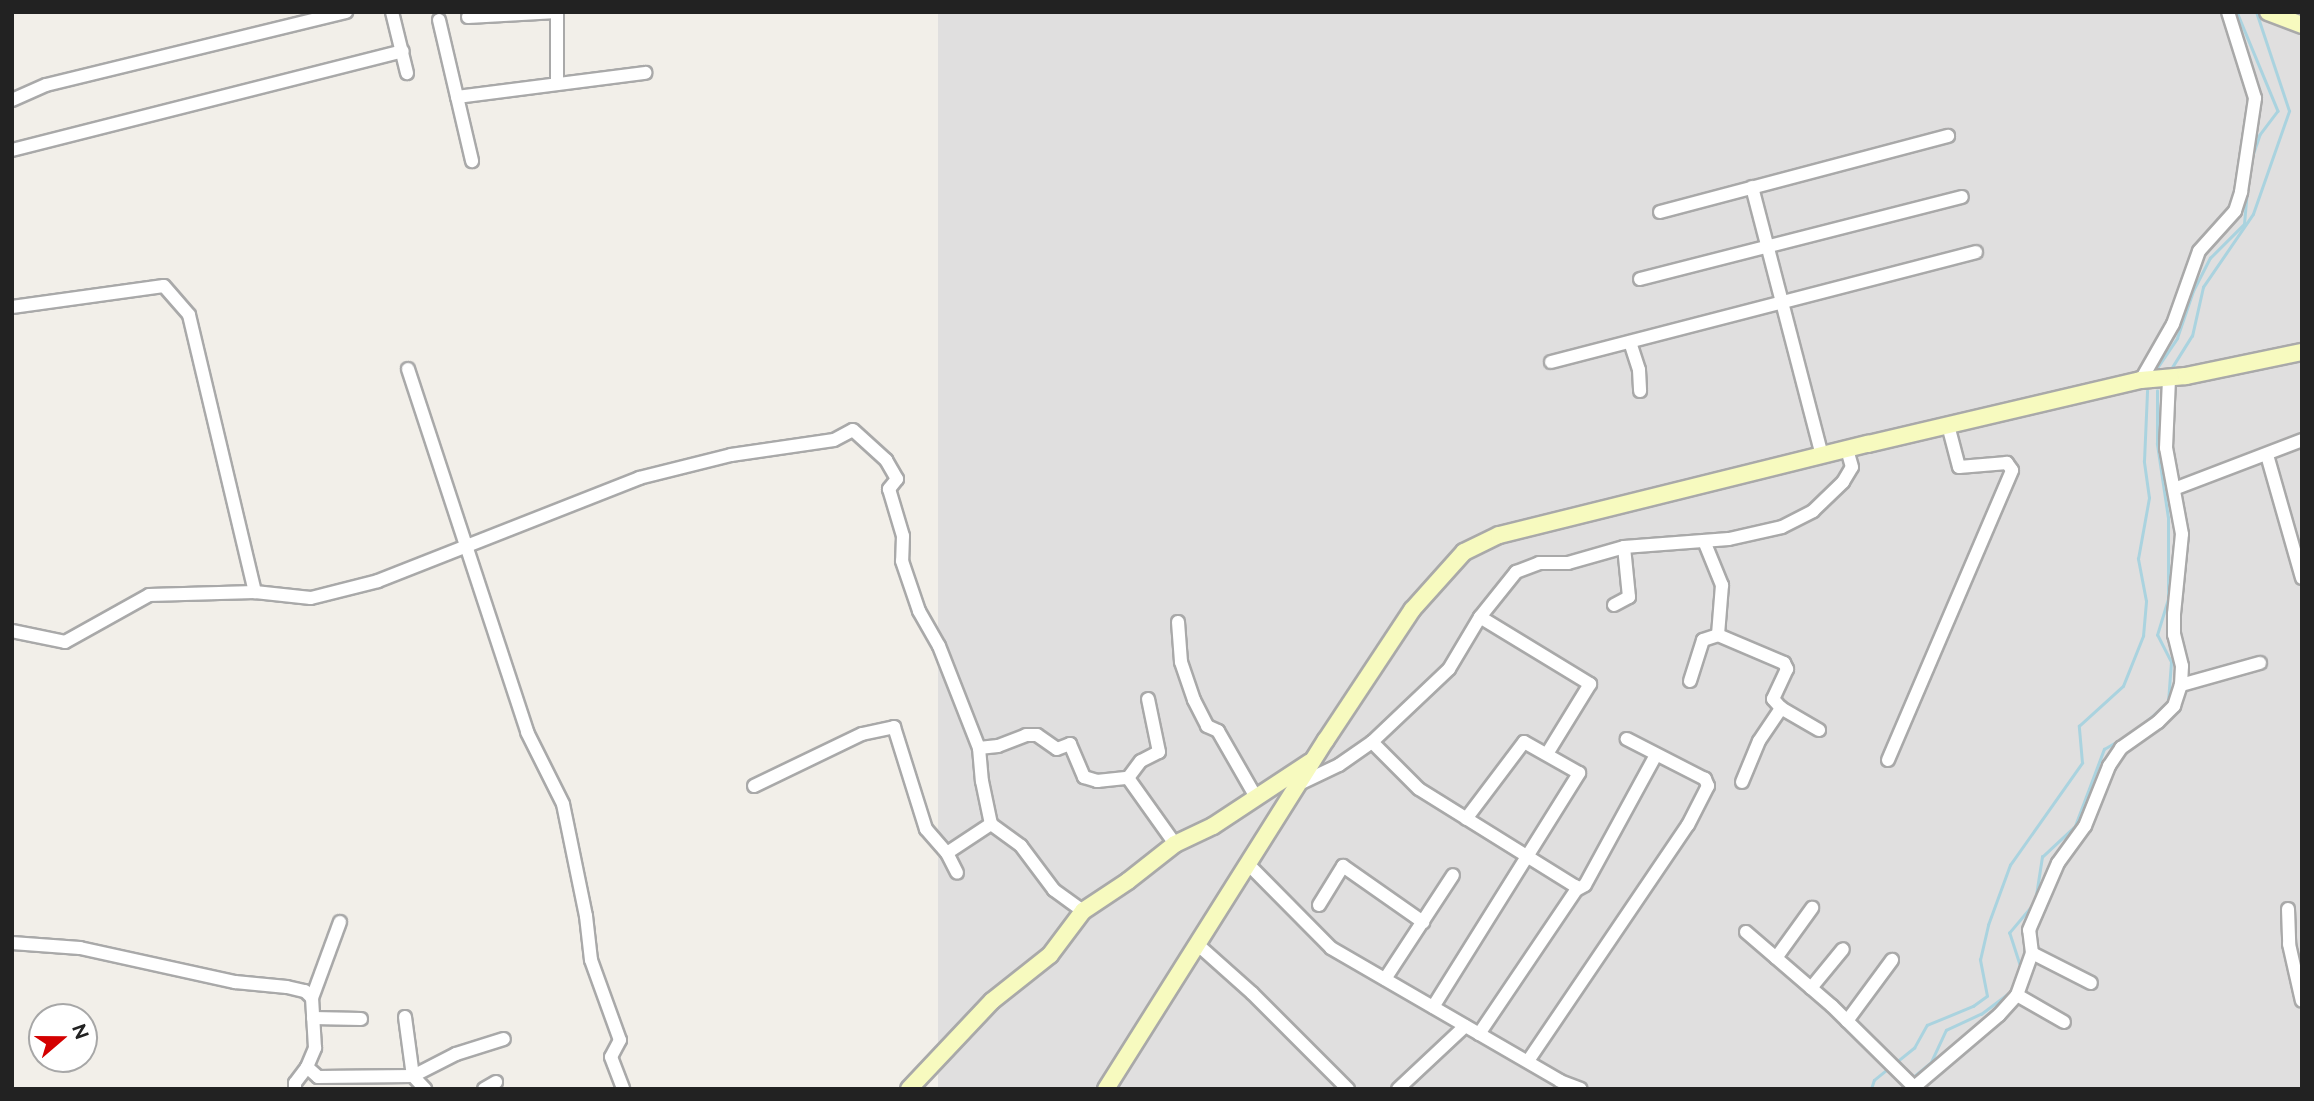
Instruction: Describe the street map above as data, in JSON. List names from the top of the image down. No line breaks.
{"north":"right"}
